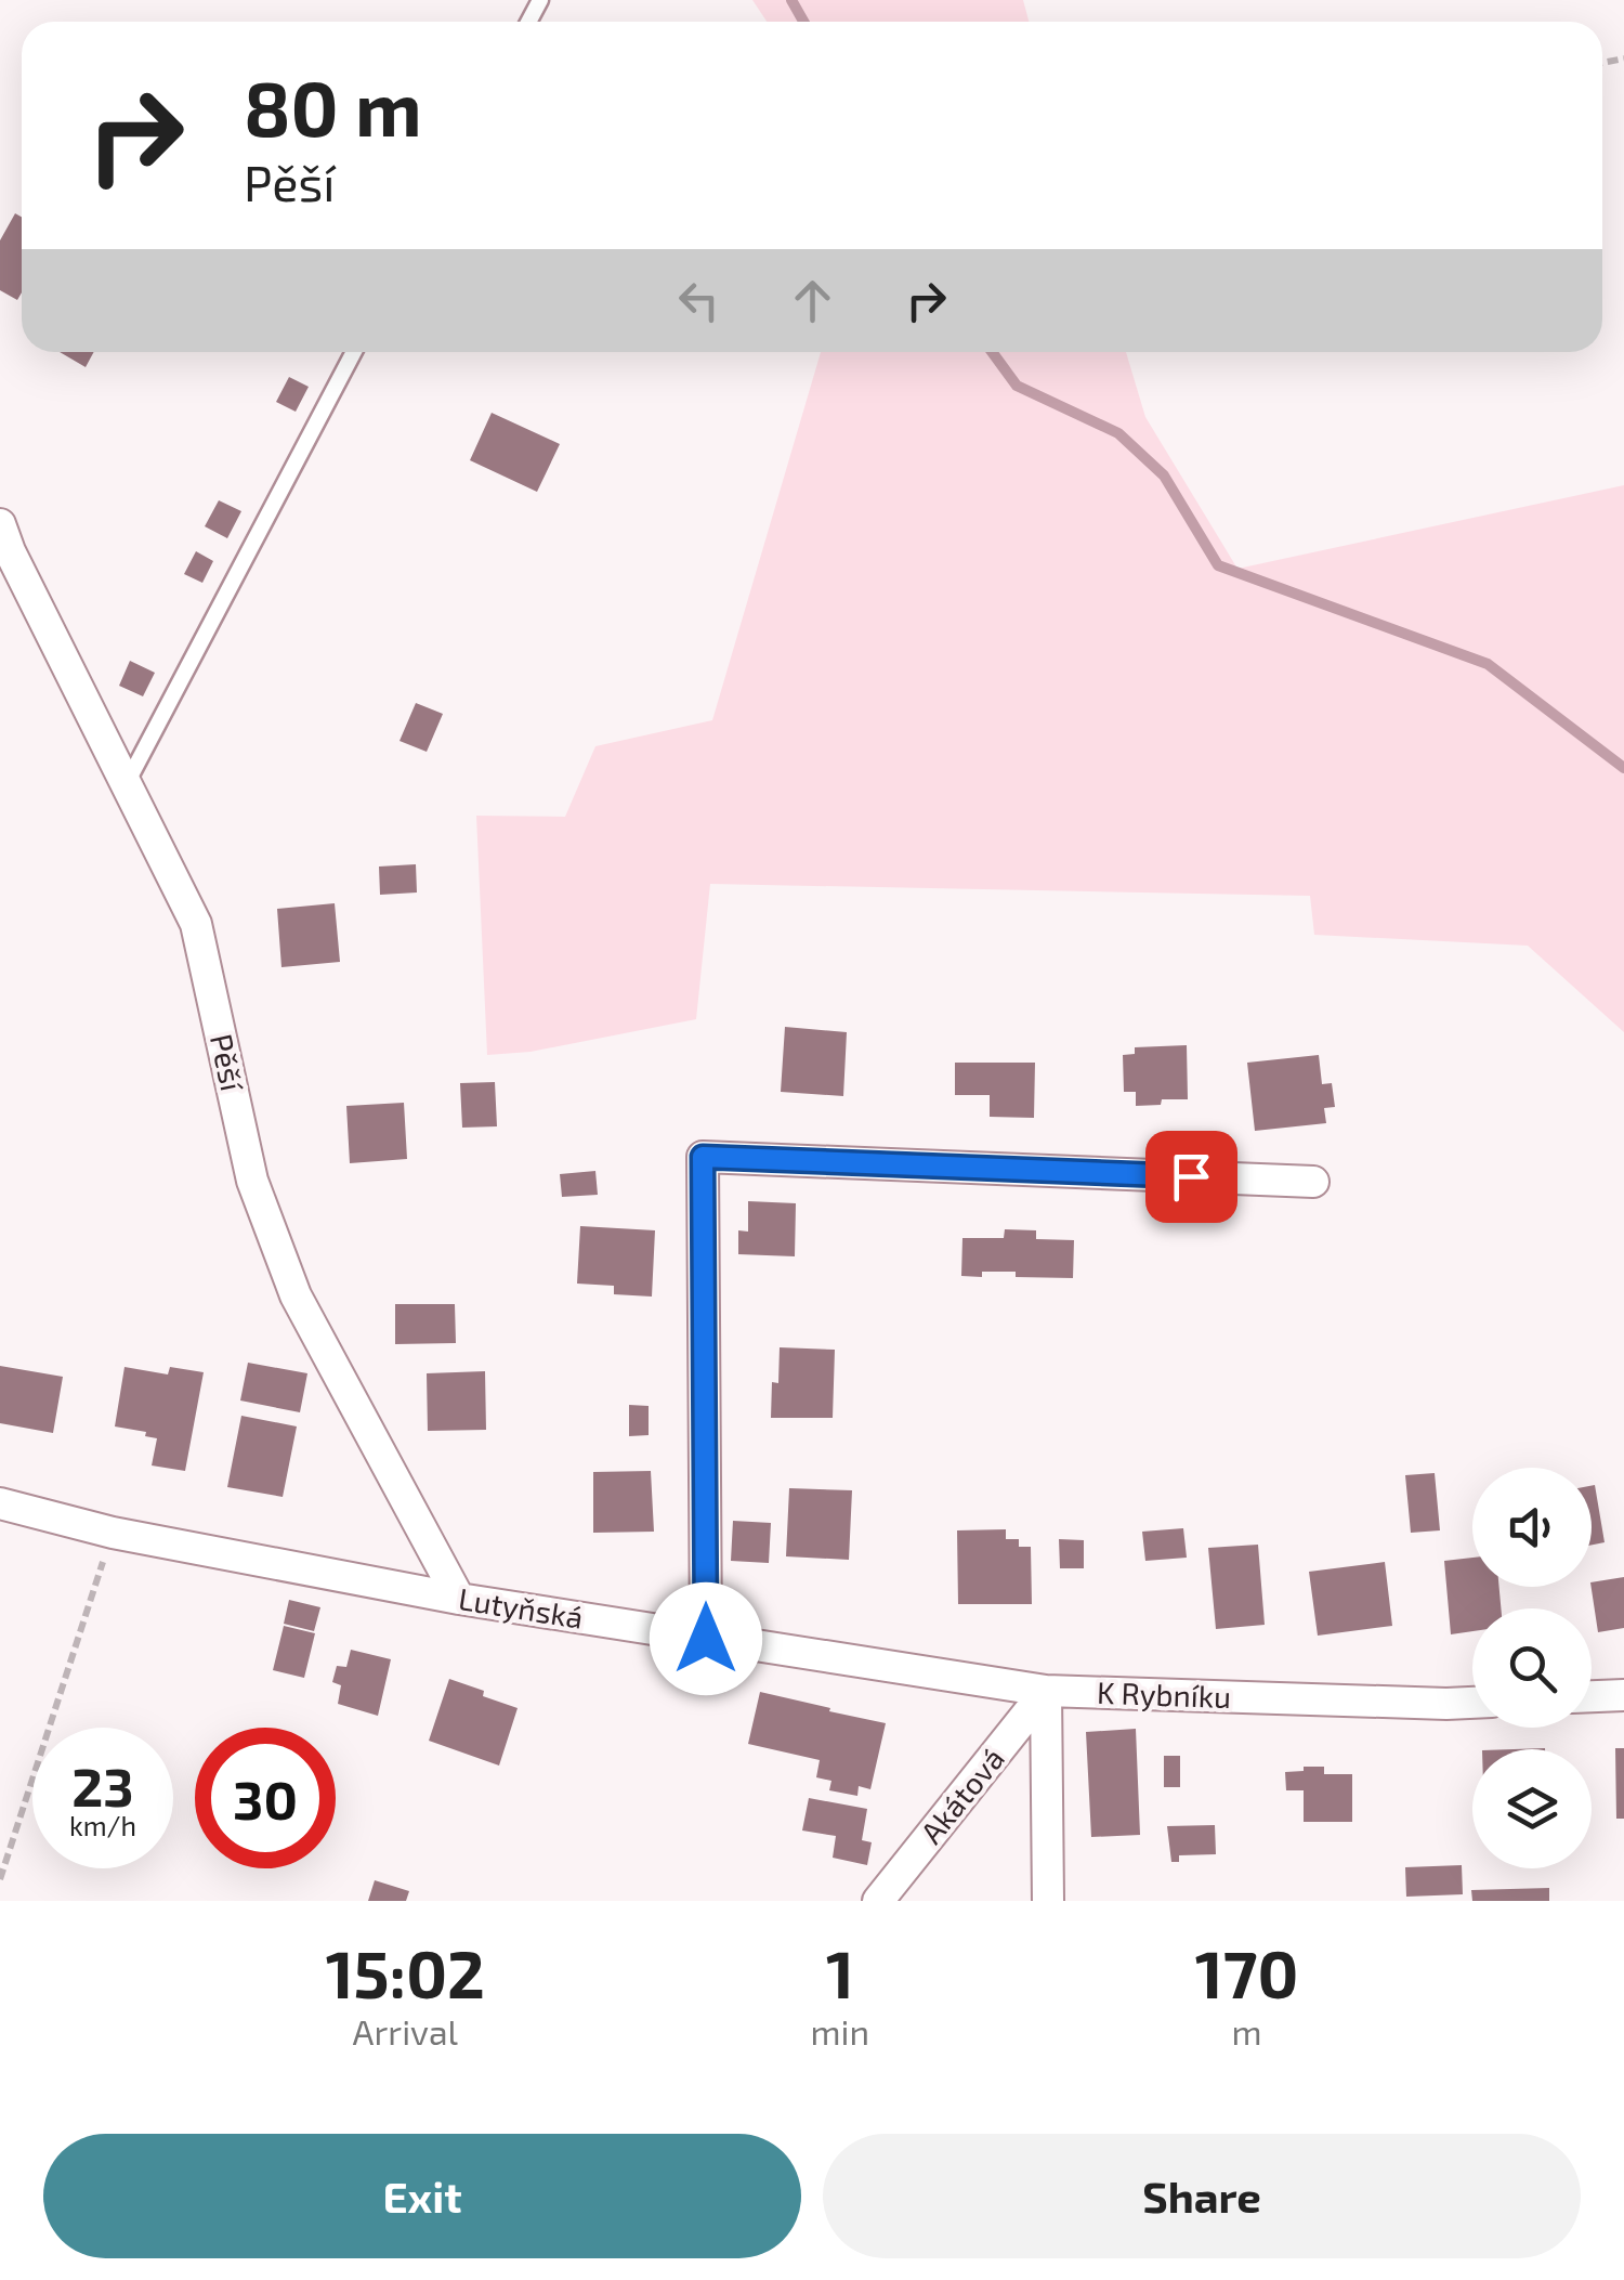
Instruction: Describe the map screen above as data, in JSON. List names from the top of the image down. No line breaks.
{"streets":{"street":["Pěší","Lutyňská","K Rybníku","Akátová"]},"crossings":[["Pěší","Lutyňská"],["Lutyňská","K Rybníku"],["Lutyňská","Akátová"],["K Rybníku","Akátová"]],"page":{"turn":["80 m","Pěší"],"speed":"23 km/h","limit":"30","eta":["15:02","Arrival","1","min","170","m"],"buttons":["Exit","Share"]}}
